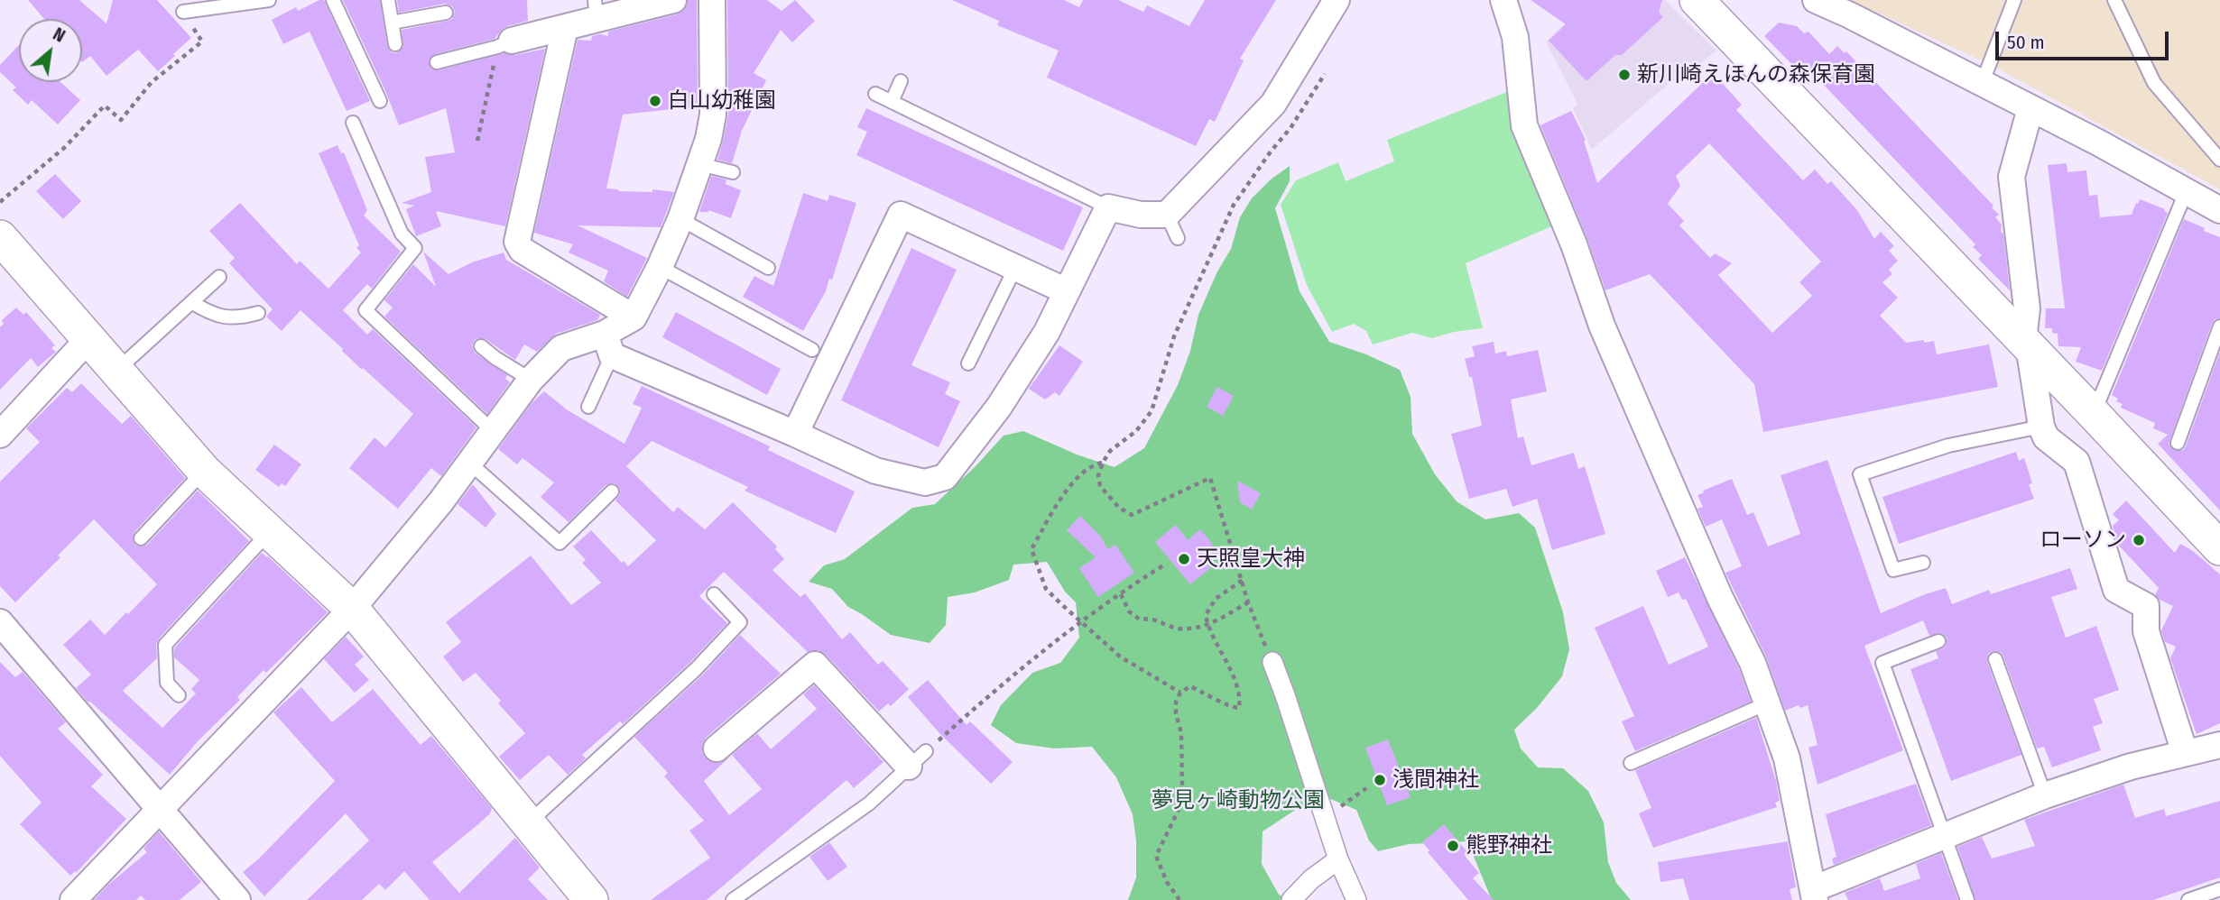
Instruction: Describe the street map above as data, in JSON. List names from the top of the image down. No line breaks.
{"parks":["夢見ヶ崎動物公園"],"places":["新川崎えほんの森保育園","白山幼稚園","ローソン","天照皇大神","浅間神社","熊野神社"],"scale_bar":"50 m","north":"top right"}
